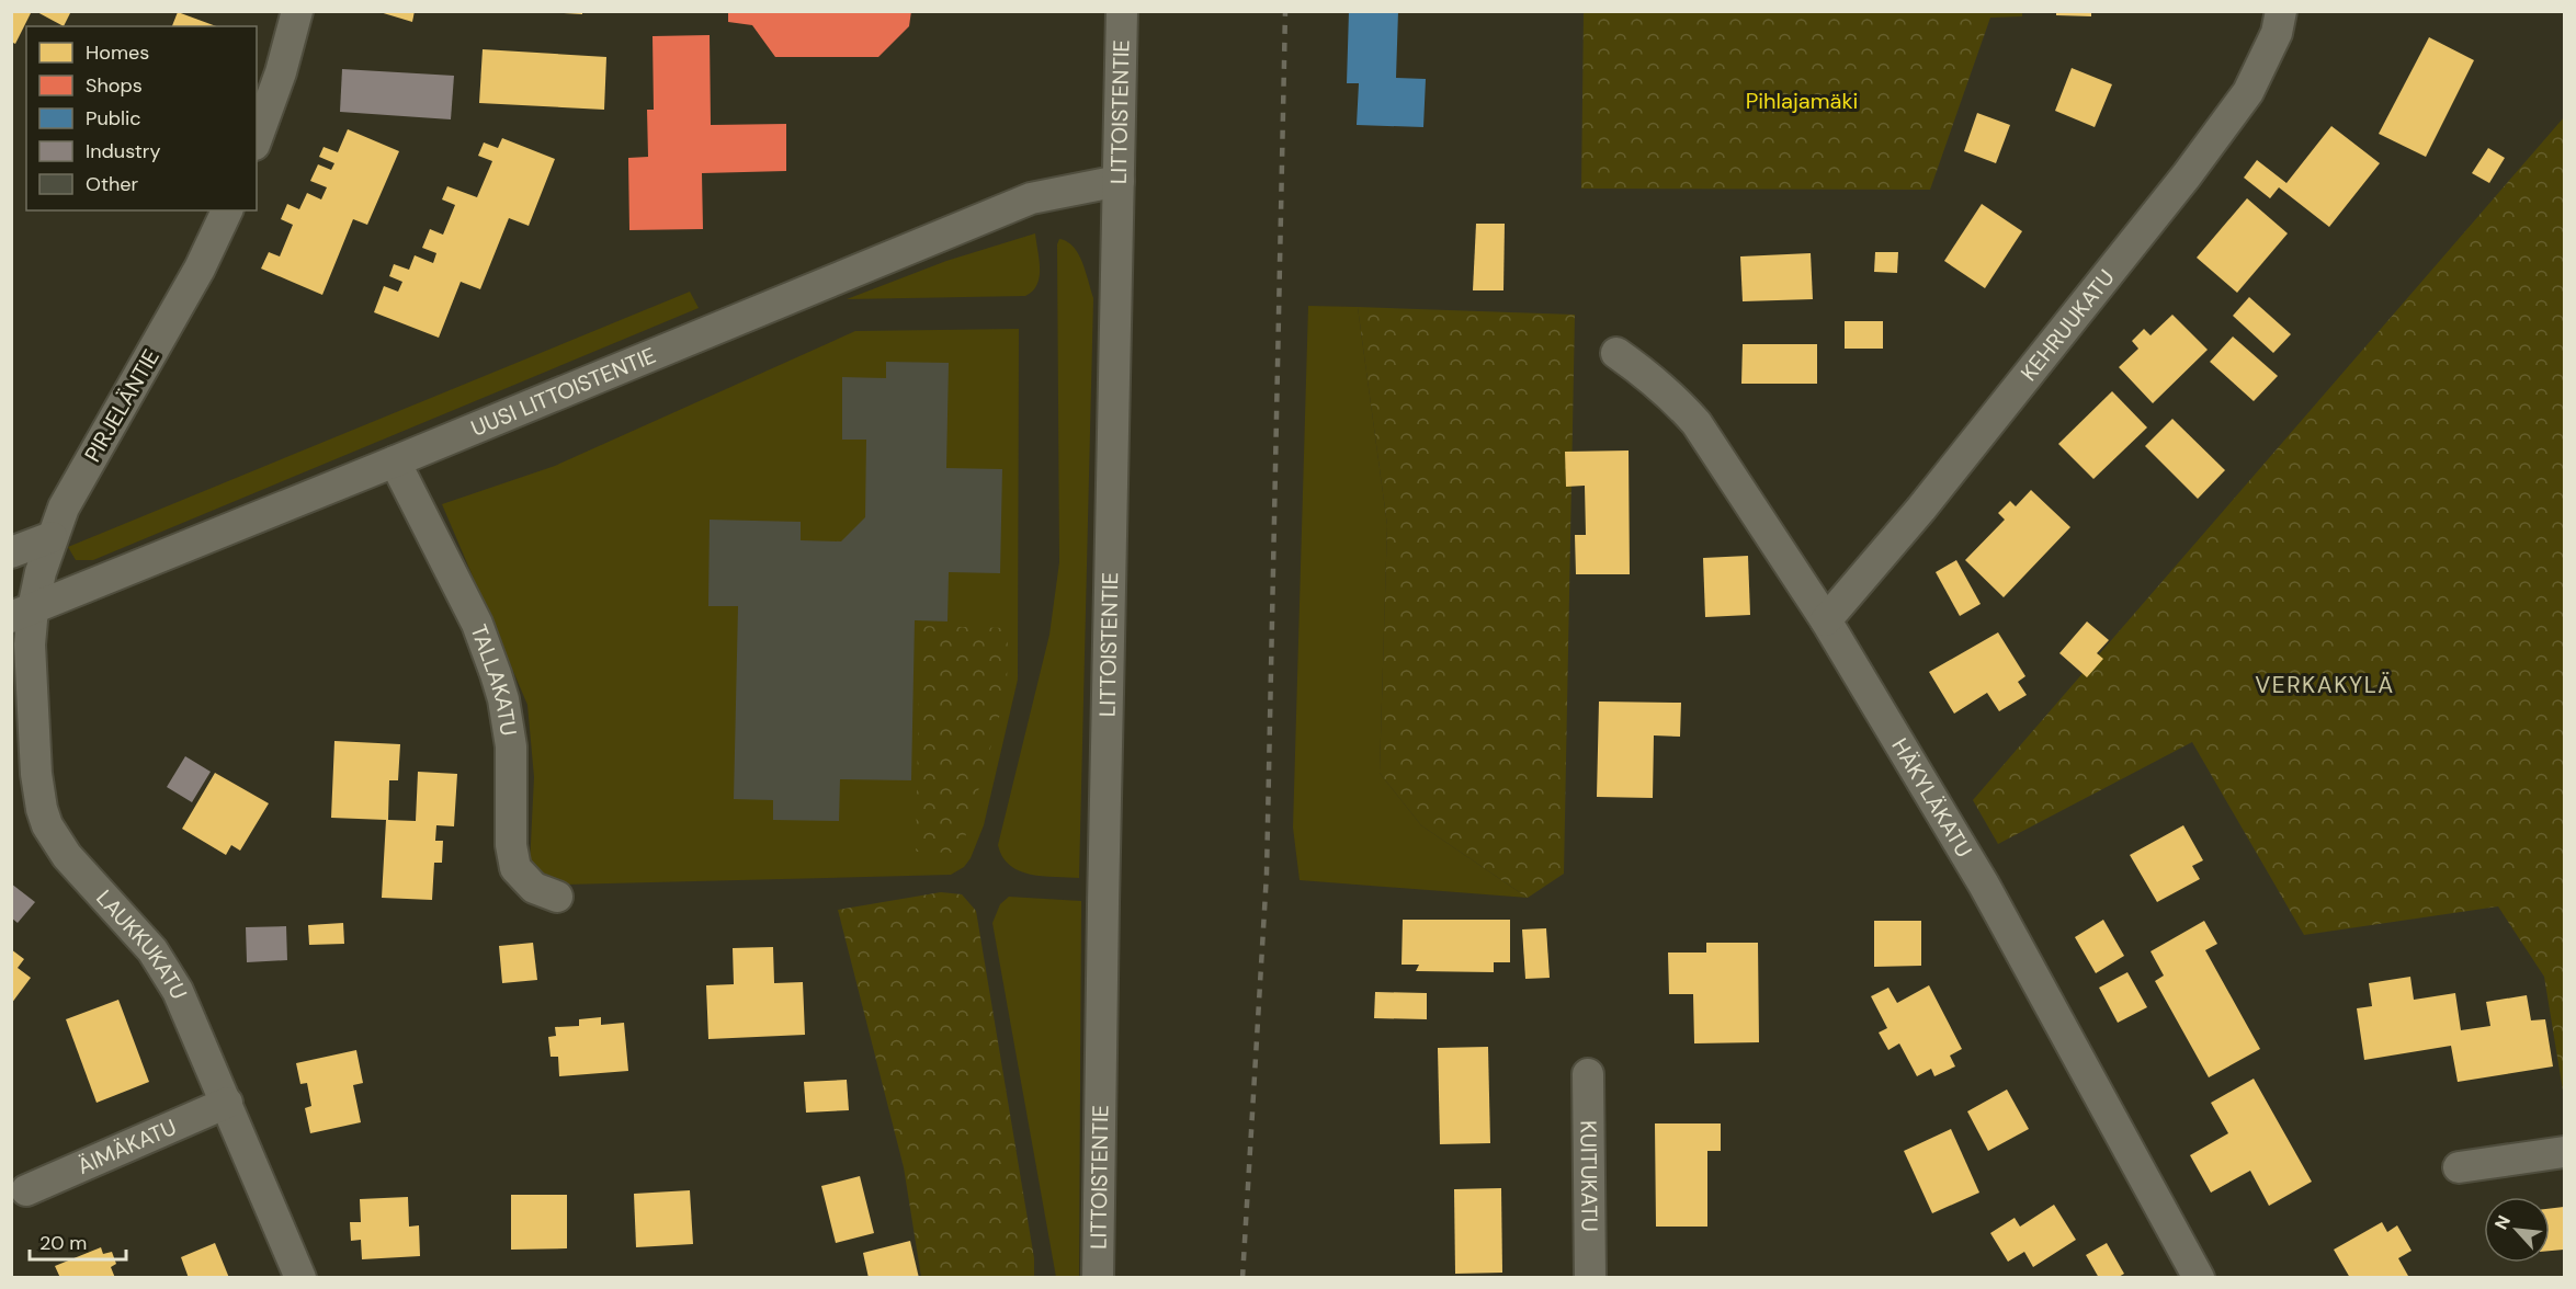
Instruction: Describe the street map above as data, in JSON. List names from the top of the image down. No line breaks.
{"streets":{"street":["LITTOISTENTIE","KEHRUUKATU","UUSI LITTOISTENTIE","PIRJELÄNTIE","TALLAKATU","HÄKYLÄKATU","LAUKKUKATU","ÄIMÄKATU","KUITUKATU"]},"crossings":[["LITTOISTENTIE","UUSI LITTOISTENTIE"],["KEHRUUKATU","HÄKYLÄKATU"],["UUSI LITTOISTENTIE","PIRJELÄNTIE"],["UUSI LITTOISTENTIE","TALLAKATU"],["UUSI LITTOISTENTIE","LAUKKUKATU"],["PIRJELÄNTIE","LAUKKUKATU"],["LAUKKUKATU","ÄIMÄKATU"]],"districts":["VERKAKYLÄ"],"parks":["Pihlajamäki"],"legend":["Homes","Shops","Public","Industry","Other"],"scale_bar":"20 m","north":"top left"}
